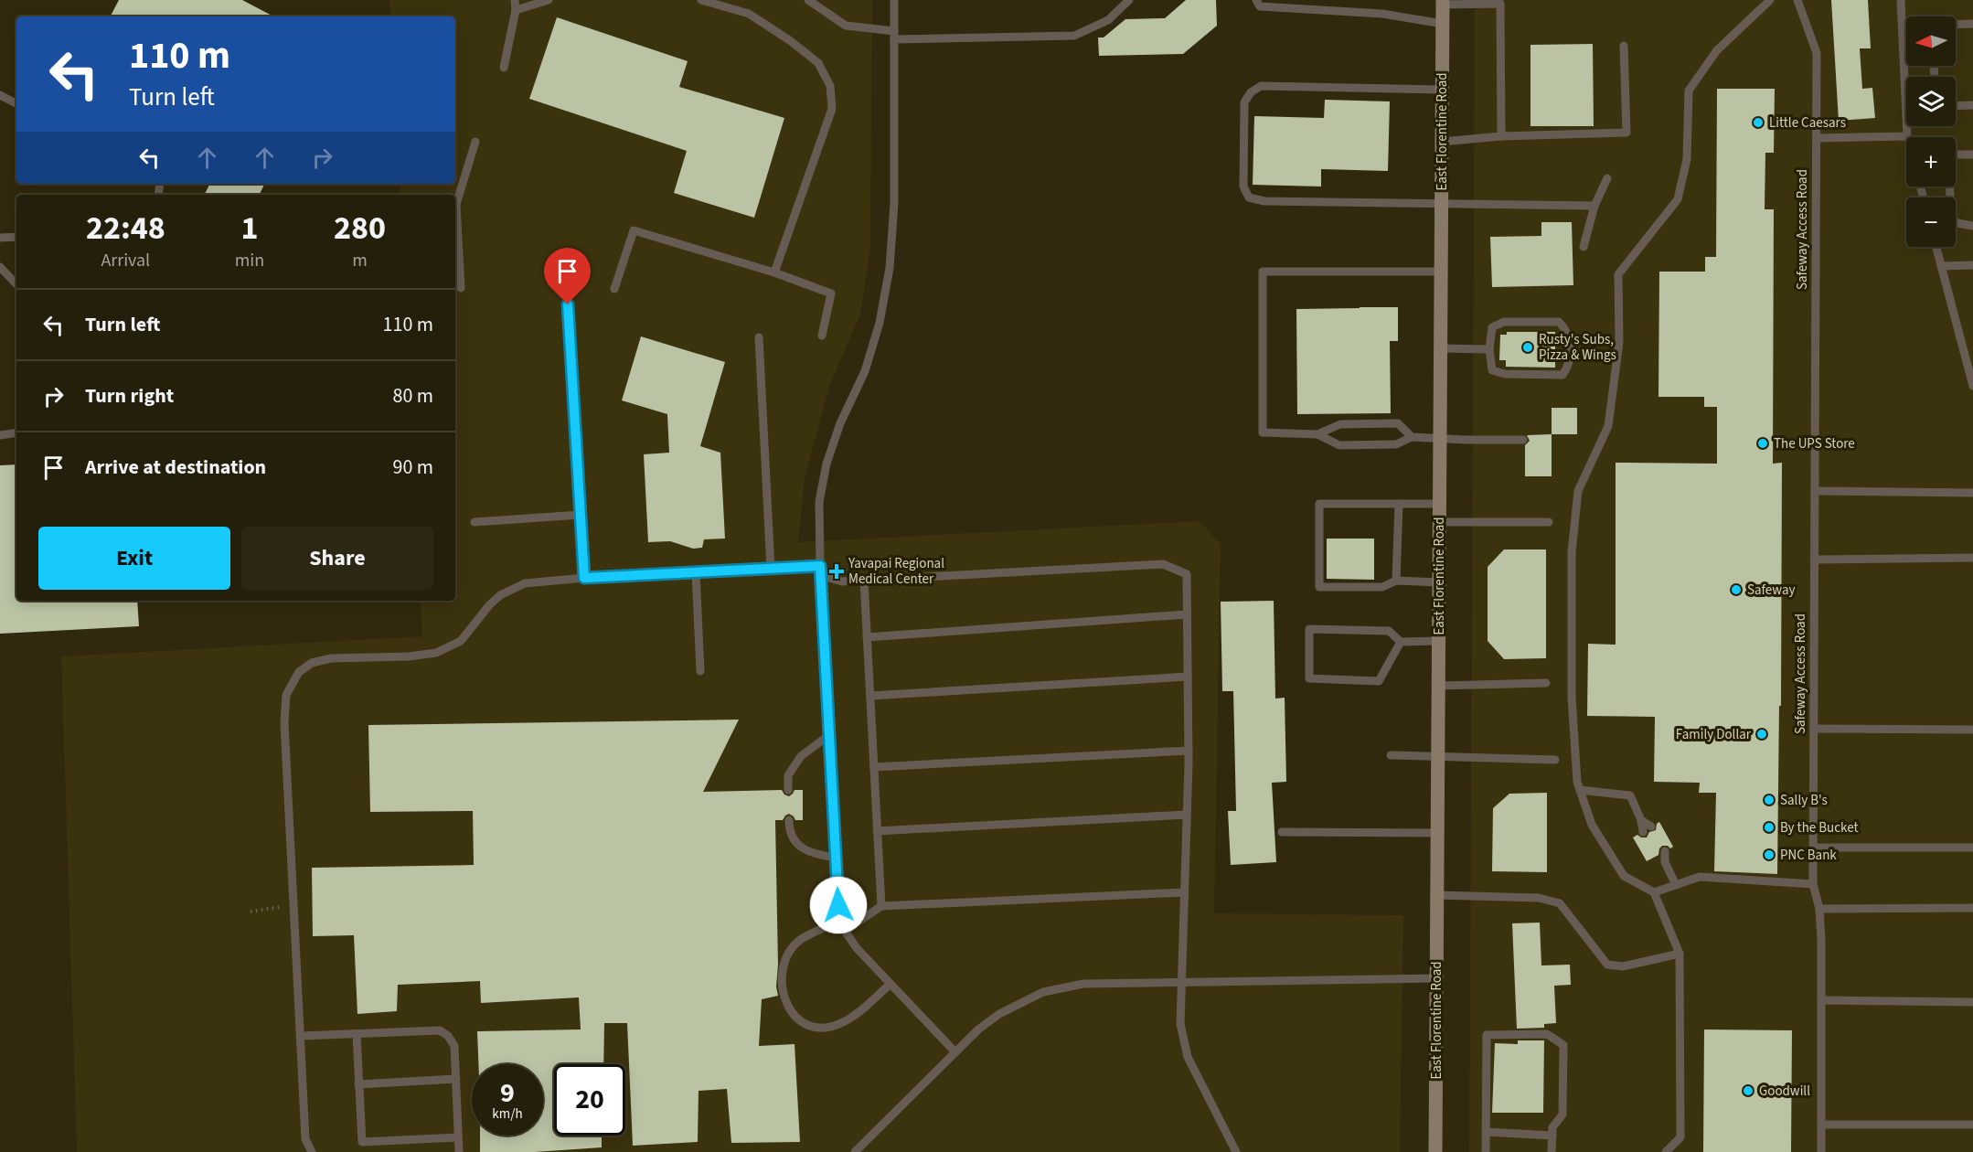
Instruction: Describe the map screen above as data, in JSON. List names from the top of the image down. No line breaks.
{"streets":{"street":["East Florentine Road"],"lane":["Safeway Access Road"]},"places":{"other":["Little Caesars","Rusty's Subs, Pizza & Wings","The UPS Store","Safeway","Family Dollar","Sally B's","By the Bucket","PNC Bank","Goodwill"],"health":["Yavapai Regional Medical Center"]},"north":"left","page":{"map_buttons":["+","−"],"turn":["110 m","Turn left"],"eta":["22:48","Arrival","1","min","280","m"],"list":[{"name":"Turn left","value":"110 m"},{"name":"Turn right","value":"80 m"},{"name":"Arrive at destination","value":"90 m"}],"buttons":["Exit","Share"],"speed":"9 km/h","limit":"20"}}
